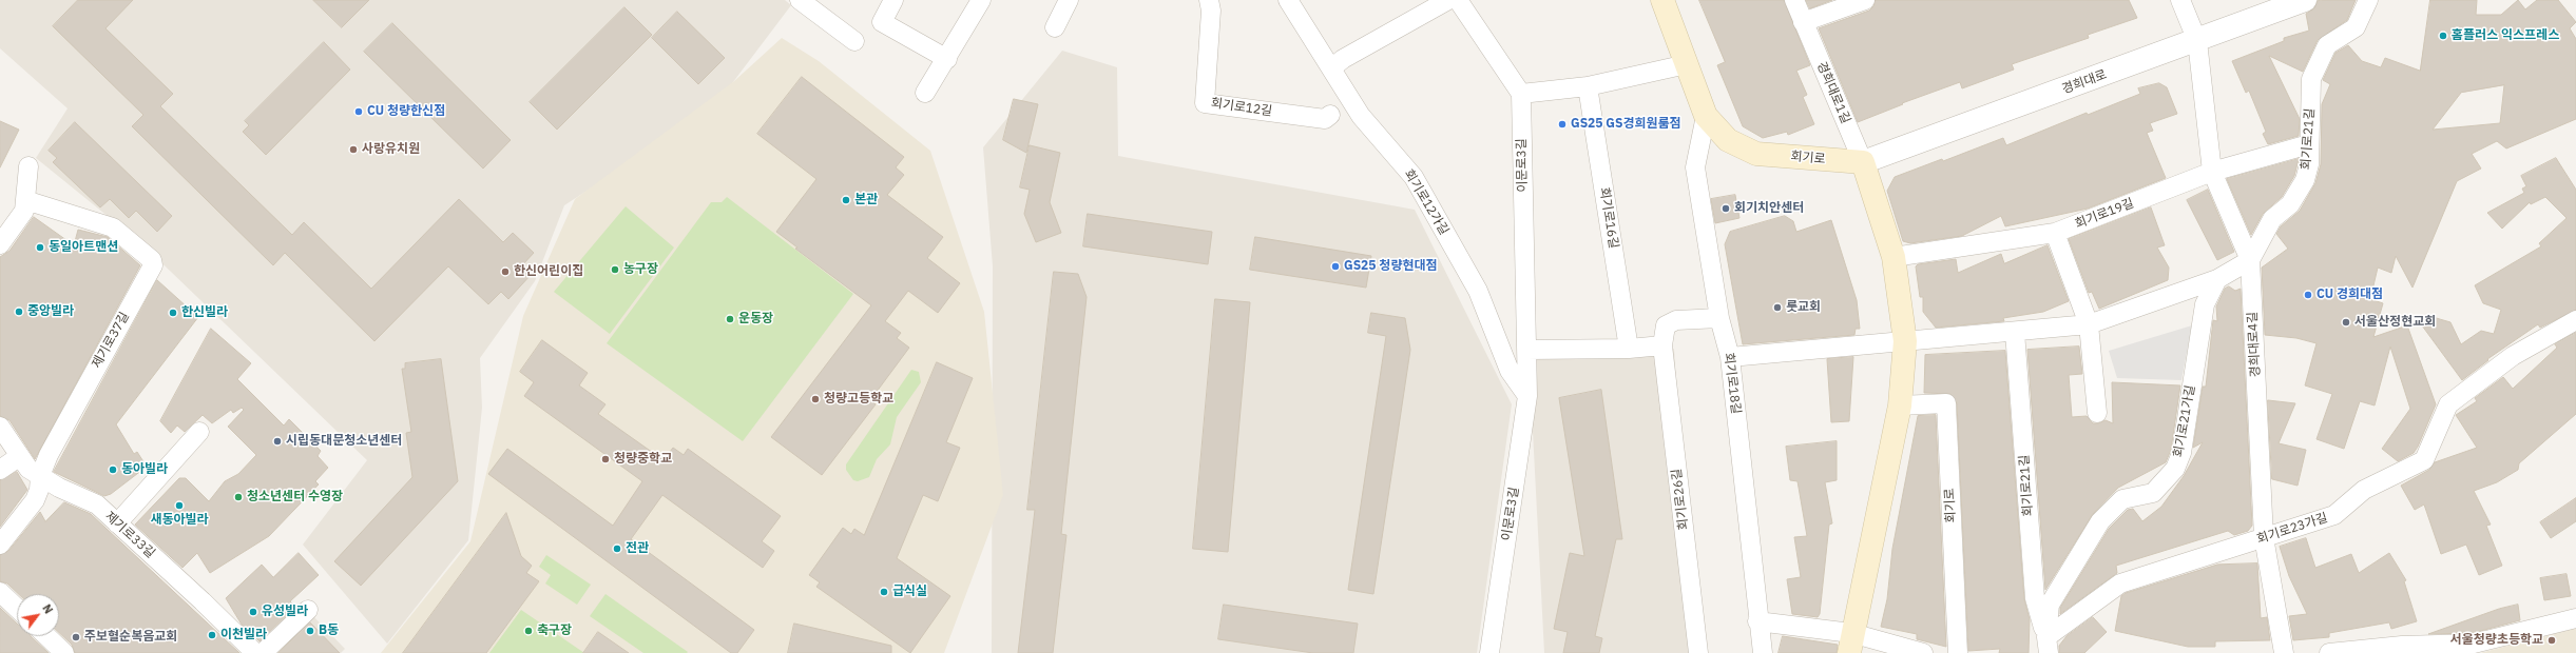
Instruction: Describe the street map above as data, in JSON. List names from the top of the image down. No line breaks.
{"streets":{"main road":["회기로"],"street":["경희대로","경희대로1길","회기로12길","회기로21길","이문로3길","회기로12가길","회기로19길","회기로16길","제기로37길","경희대로4길","회기로18길","회기로21가길","회기로26길","회기로23가길","제기로33길"]},"crossings":[["경희대로","경희대로1길"],["경희대로","회기로"],["경희대로","경희대로4길"],["경희대로1길","회기로"],["회기로21길","회기로19길"],["회기로21길","경희대로4길"],["회기로21길","회기로21가길"],["회기로21길","회기로23가길"],["회기로","회기로18길"],["이문로3길","회기로12가길"],["회기로19길","경희대로4길"],["제기로37길","제기로33길"],["경희대로4길","회기로23가길"],["회기로21가길","회기로23가길"]],"places":["홈플러스 익스프레스","CU 청량한신점","GS25 GS경희원룸점","사랑유치원","본관","회기치안센터","동일아트맨션","GS25 청량현대점","농구장","한신어린이집","CU 경희대점","룻교회","중앙빌라","한신빌라","운동장","서울산정현교회","청량고등학교","시립동대문청소년센터","청량중학교","동아빌라","청소년센터 수영장","새동아빌라","전관","급식실","유성빌라","B동","축구장","이천빌라","주보혈순복음교회","서울청량초등학교"],"north":"top right"}
